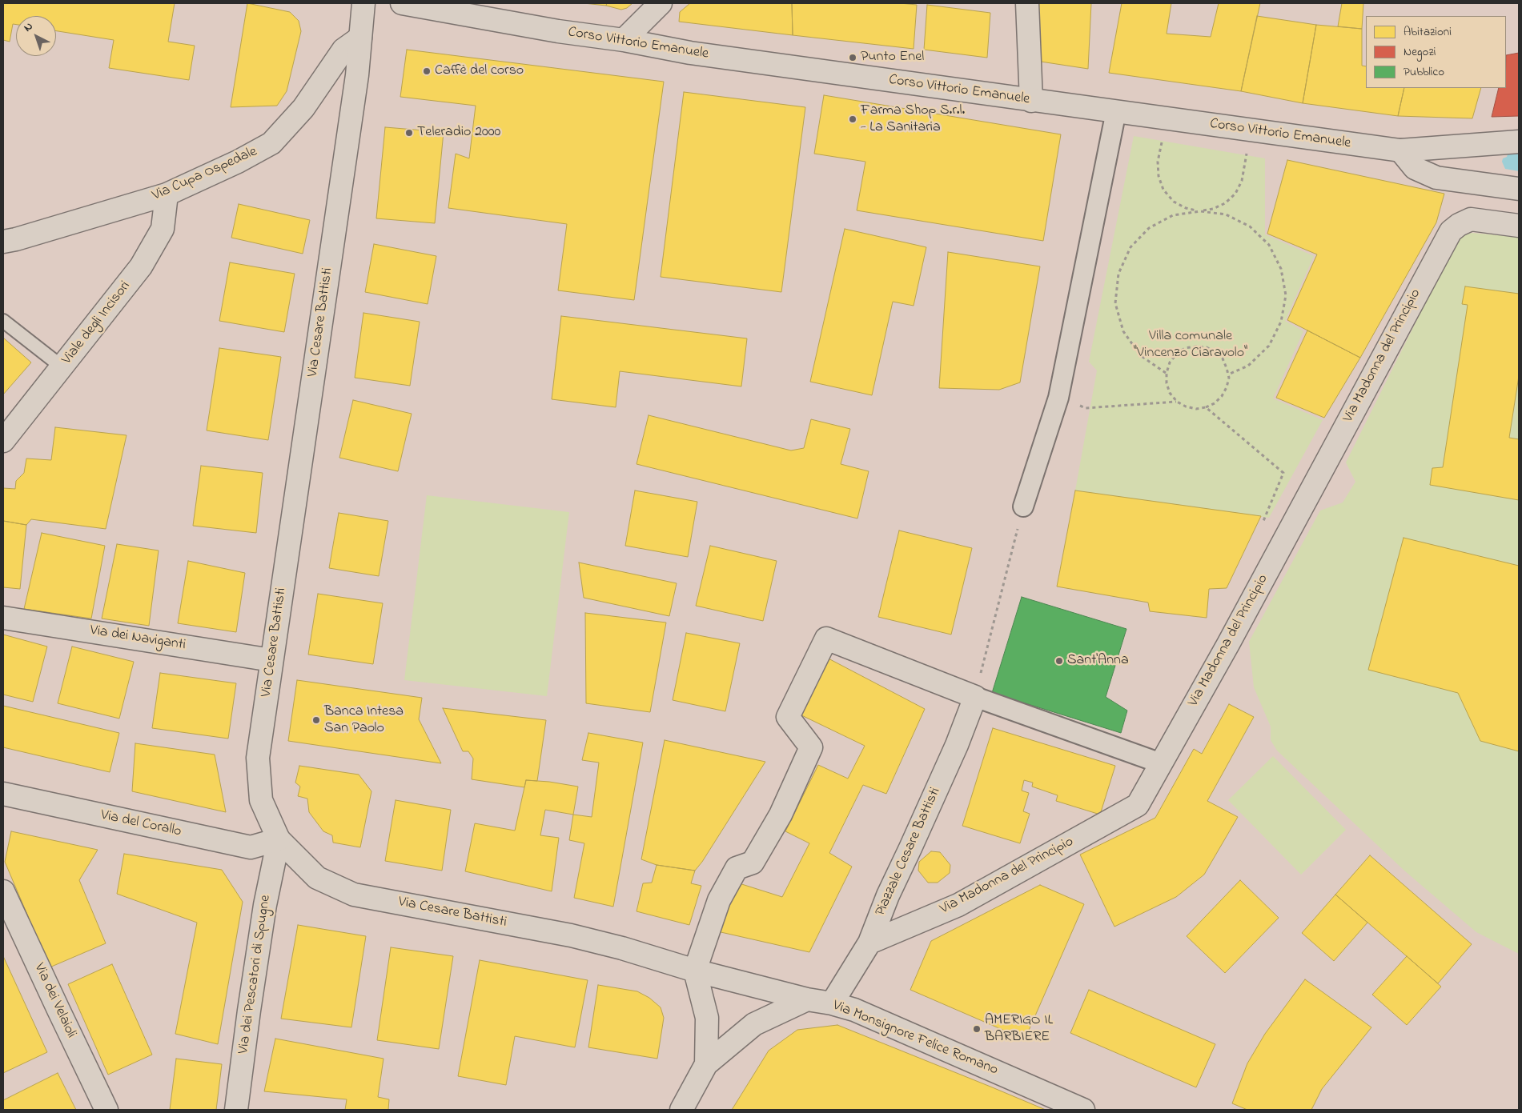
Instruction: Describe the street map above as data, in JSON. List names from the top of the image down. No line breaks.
{"streets":{"street":["Corso Vittorio Emanuele","Via Cupa Ospedale","Via Cesare Battisti","Viale degli Incisori","Via Madonna del Principio","Via dei Naviganti","Via del Corallo","Piazzale Cesare Battisti","Via dei Pescatori di Spugne","Via dei Velaioli","Via Monsignore Felice Romano"]},"crossings":[["Via Cupa Ospedale","Via Cesare Battisti"],["Via Cupa Ospedale","Viale degli Incisori"],["Via Cesare Battisti","Via dei Naviganti"],["Via Cesare Battisti","Via del Corallo"],["Via Cesare Battisti","Via dei Pescatori di Spugne"],["Via Cesare Battisti","Via Monsignore Felice Romano"],["Via Madonna del Principio","Piazzale Cesare Battisti"],["Via del Corallo","Via dei Pescatori di Spugne"],["Piazzale Cesare Battisti","Via Monsignore Felice Romano"]],"parks":["Villa comunale \"Vincenzo Ciaravolo\""],"places":["Punto Enel","Caffè del corso","Farma Shop S.r.l. - La Sanitaria","Teleradio 2000","Sant'Anna","Banca Intesa San Paolo","AMERIGO IL BARBIERE"],"legend":["Abitazioni","Negozi","Pubblico"],"north":"top left"}
